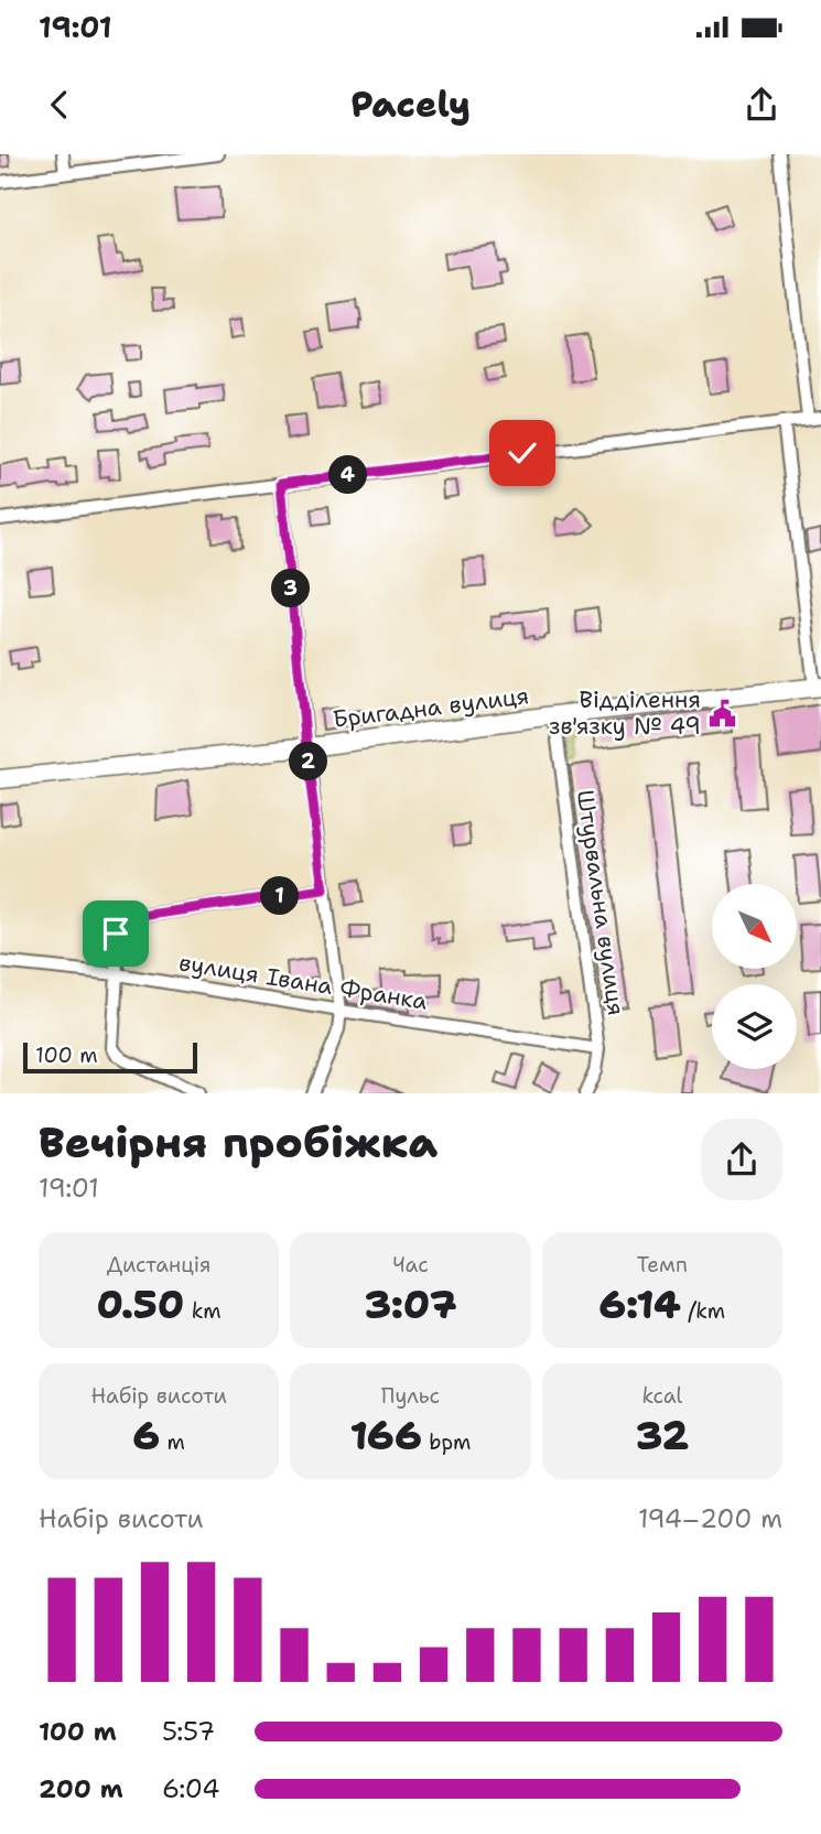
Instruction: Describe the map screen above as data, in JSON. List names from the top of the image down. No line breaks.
{"streets":{"street":["Бригадна вулиця","Штурвальна вулиця","вулиця Івана Франка"]},"crossings":[["Бригадна вулиця","Штурвальна вулиця"],["Штурвальна вулиця","вулиця Івана Франка"]],"places":{"public building":["Відділення зв'язку № 49"]},"scale_bar":"100 m","north":"bottom right","page":{"status":"19:01","header":"Pacely","pins":["4","3","2","1"],"scale":"100 m","heading":["Вечірня пробіжка","19:01"],"stats":[["Дистанція","0.50 km"],["Час","3:07"],["Темп","6:14 /km"],["Набір висоти","6 m"],["Пульс","166 bpm"],["kcal","32"]],"chart":["Набір висоти","194–200 m"],"list":[{"name":"100 m","note":"5:57"},{"name":"200 m","note":"6:04"}]}}
